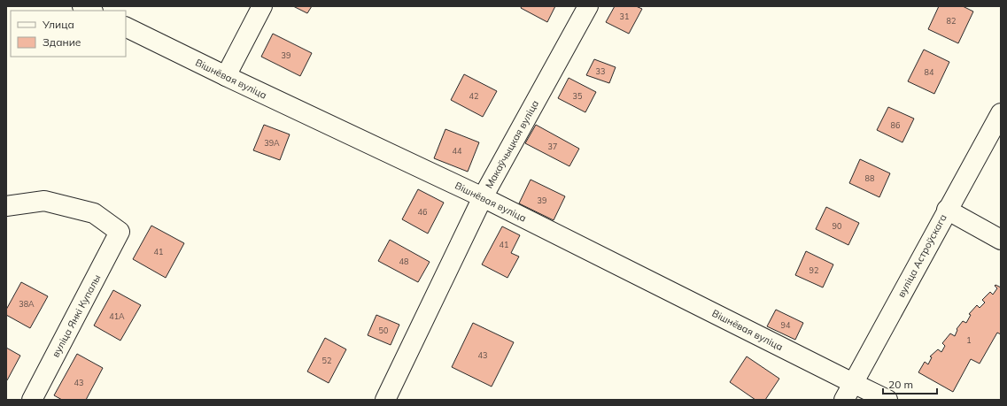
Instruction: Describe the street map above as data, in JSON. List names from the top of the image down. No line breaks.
{"streets":{"street":["Вішнёвая вуліца","Макаўчыцкая вуліца","вуліца Астроўскага","вуліца Янкі Купалы"]},"crossings":[["Вішнёвая вуліца","Макаўчыцкая вуліца"],["Вішнёвая вуліца","вуліца Астроўскага"]],"house_numbers":["31","82","39","33","84","42","35","86","39А","37","44","88","39","46","90","41","41","48","92","38А","41А","94","50","1","43","52","43"],"legend":["Улица","Здание"],"scale_bar":"20 m"}
